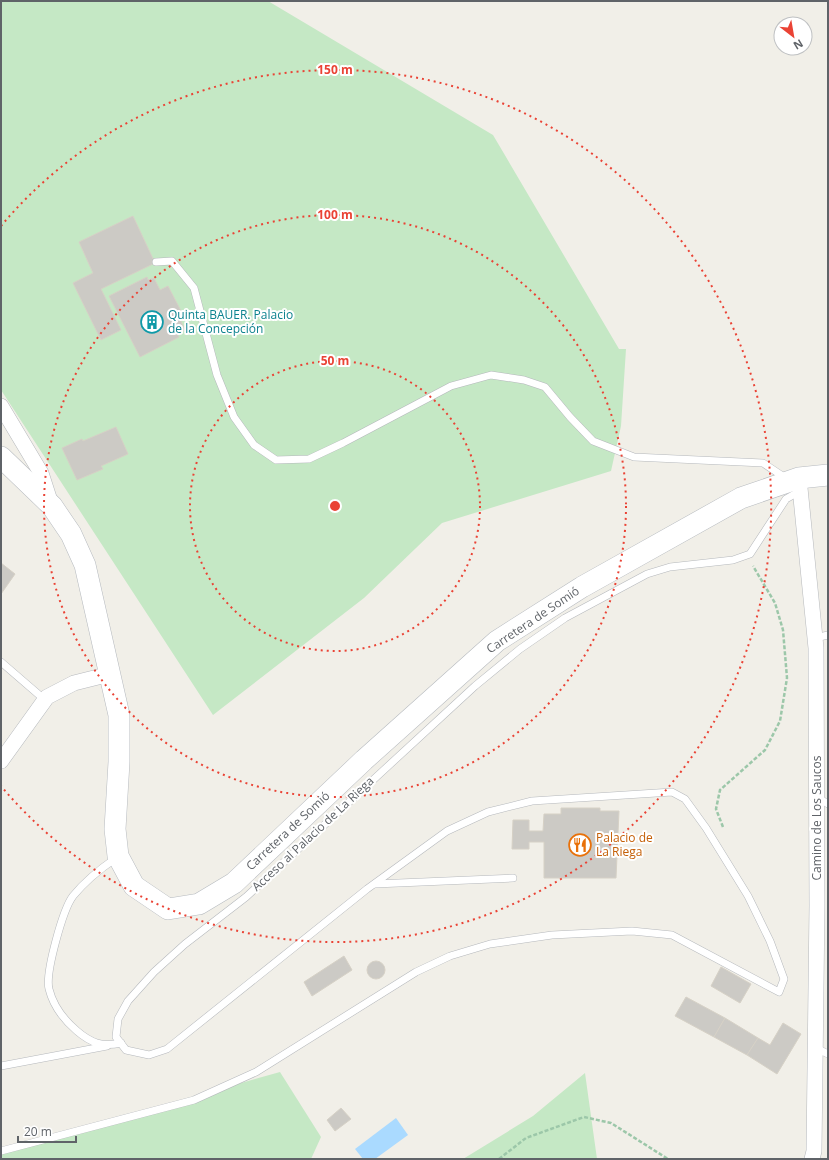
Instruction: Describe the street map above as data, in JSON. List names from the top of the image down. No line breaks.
{"streets":{"street":["Carretera de Somió","Camino de Los Saucos"],"lane":["Acceso al Palacio de La Riega"]},"crossings":[["Carretera de Somió","Camino de Los Saucos"]],"places":{"building":["Quinta BAUER. Palacio de la Concepción"],"restaurant":["Palacio de La Riega"]},"scale_bar":"20 m","north":"bottom right","rings":["150 m","100 m","50 m"]}
